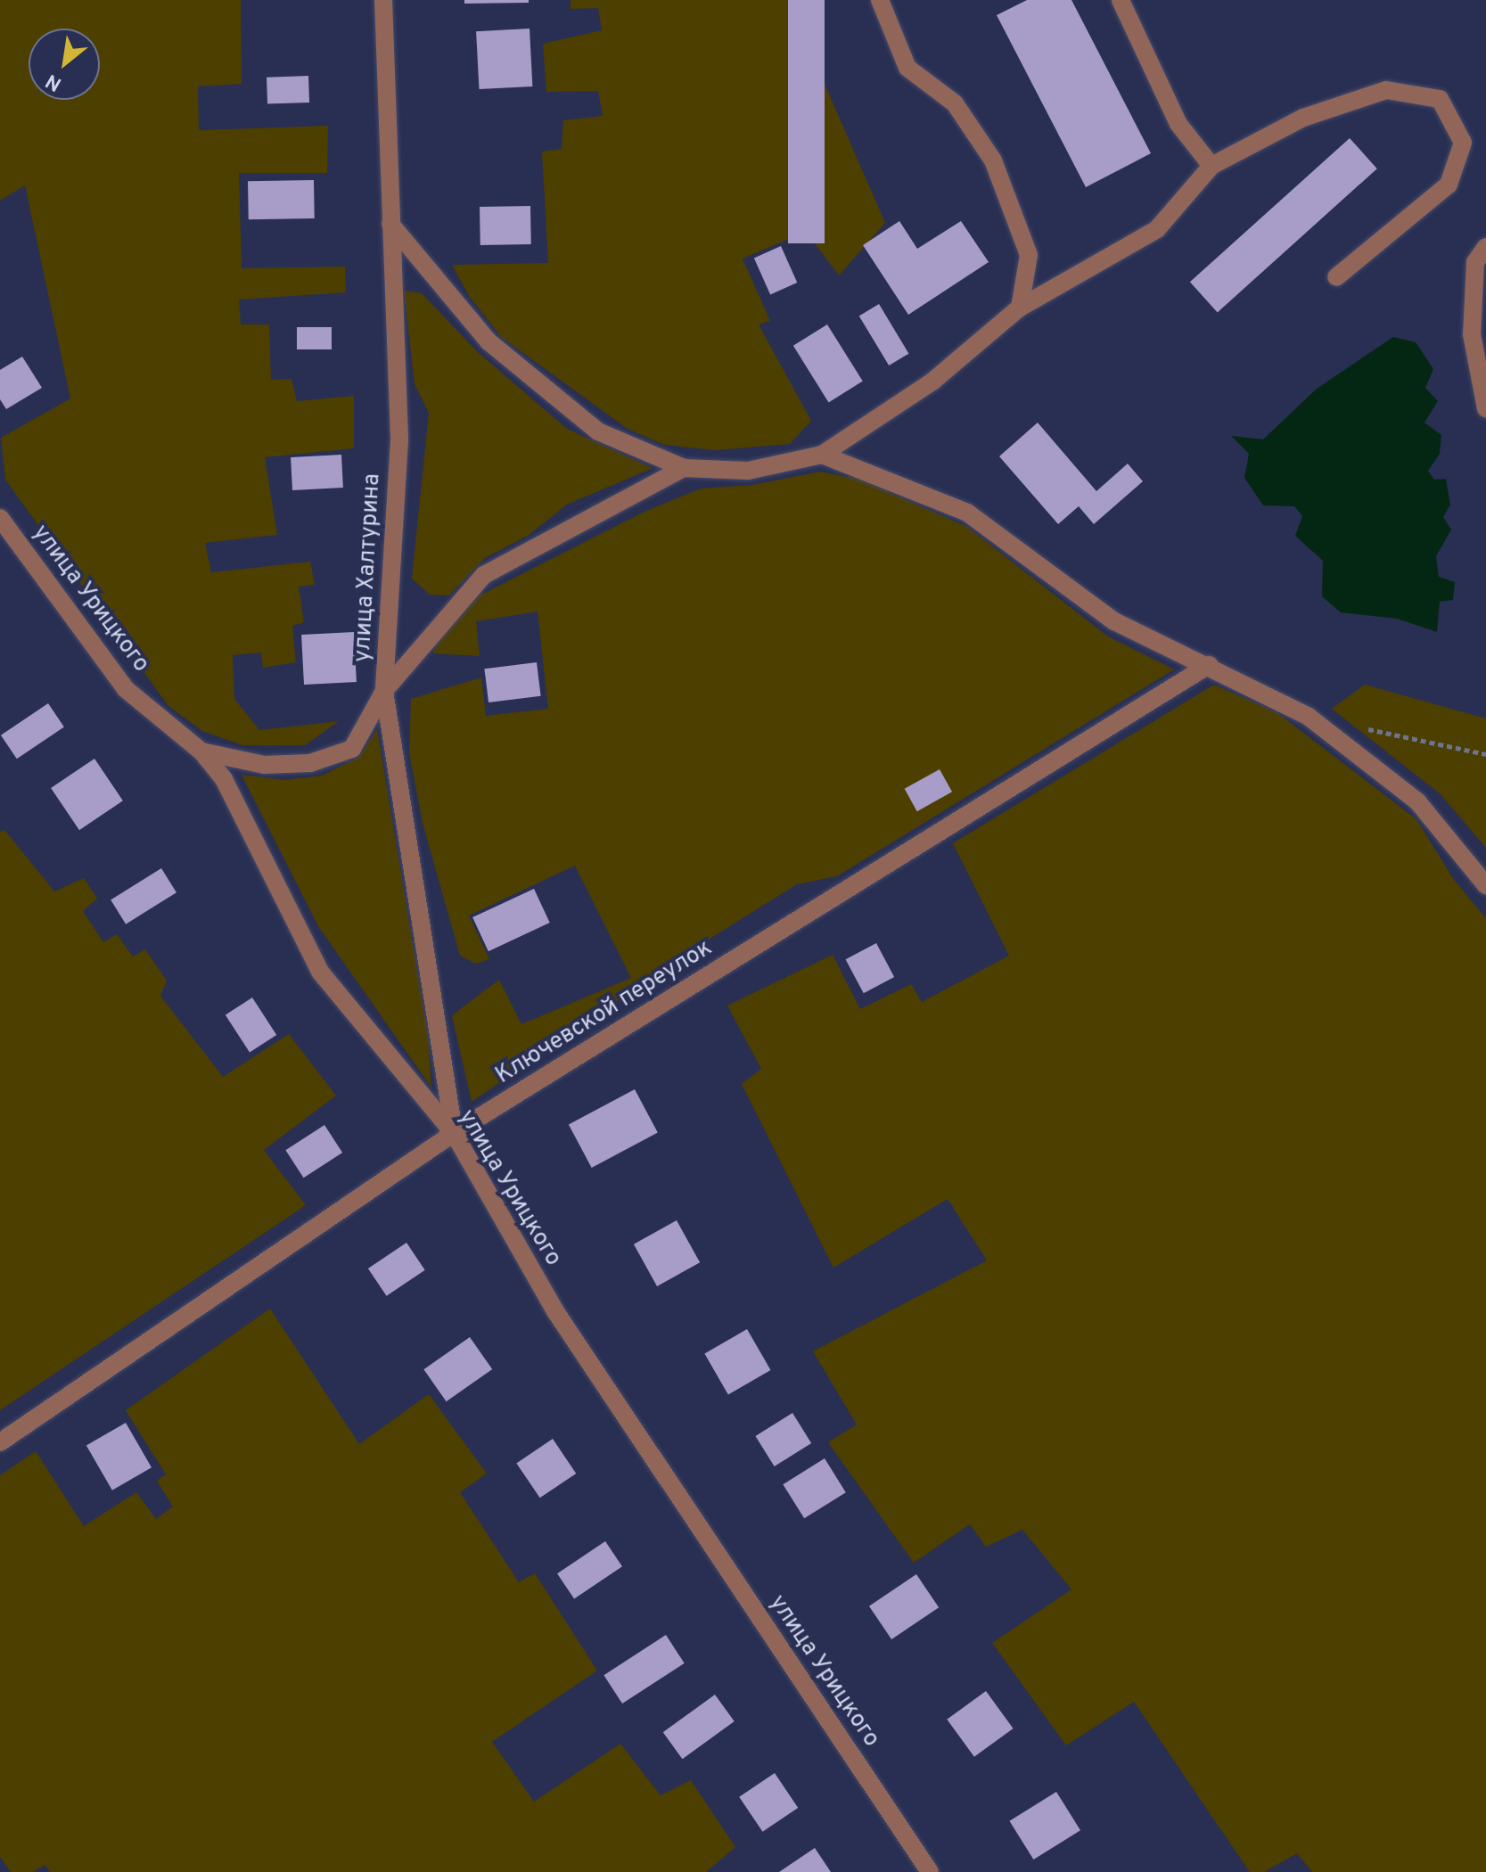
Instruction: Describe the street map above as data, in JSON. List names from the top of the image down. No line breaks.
{"streets":{"street":["улица Халтурина","улица Урицкого","Ключевской переулок"]},"crossings":[["улица Халтурина","улица Урицкого"],["улица Халтурина","Ключевской переулок"],["улица Урицкого","Ключевской переулок"]],"north":"bottom left"}
